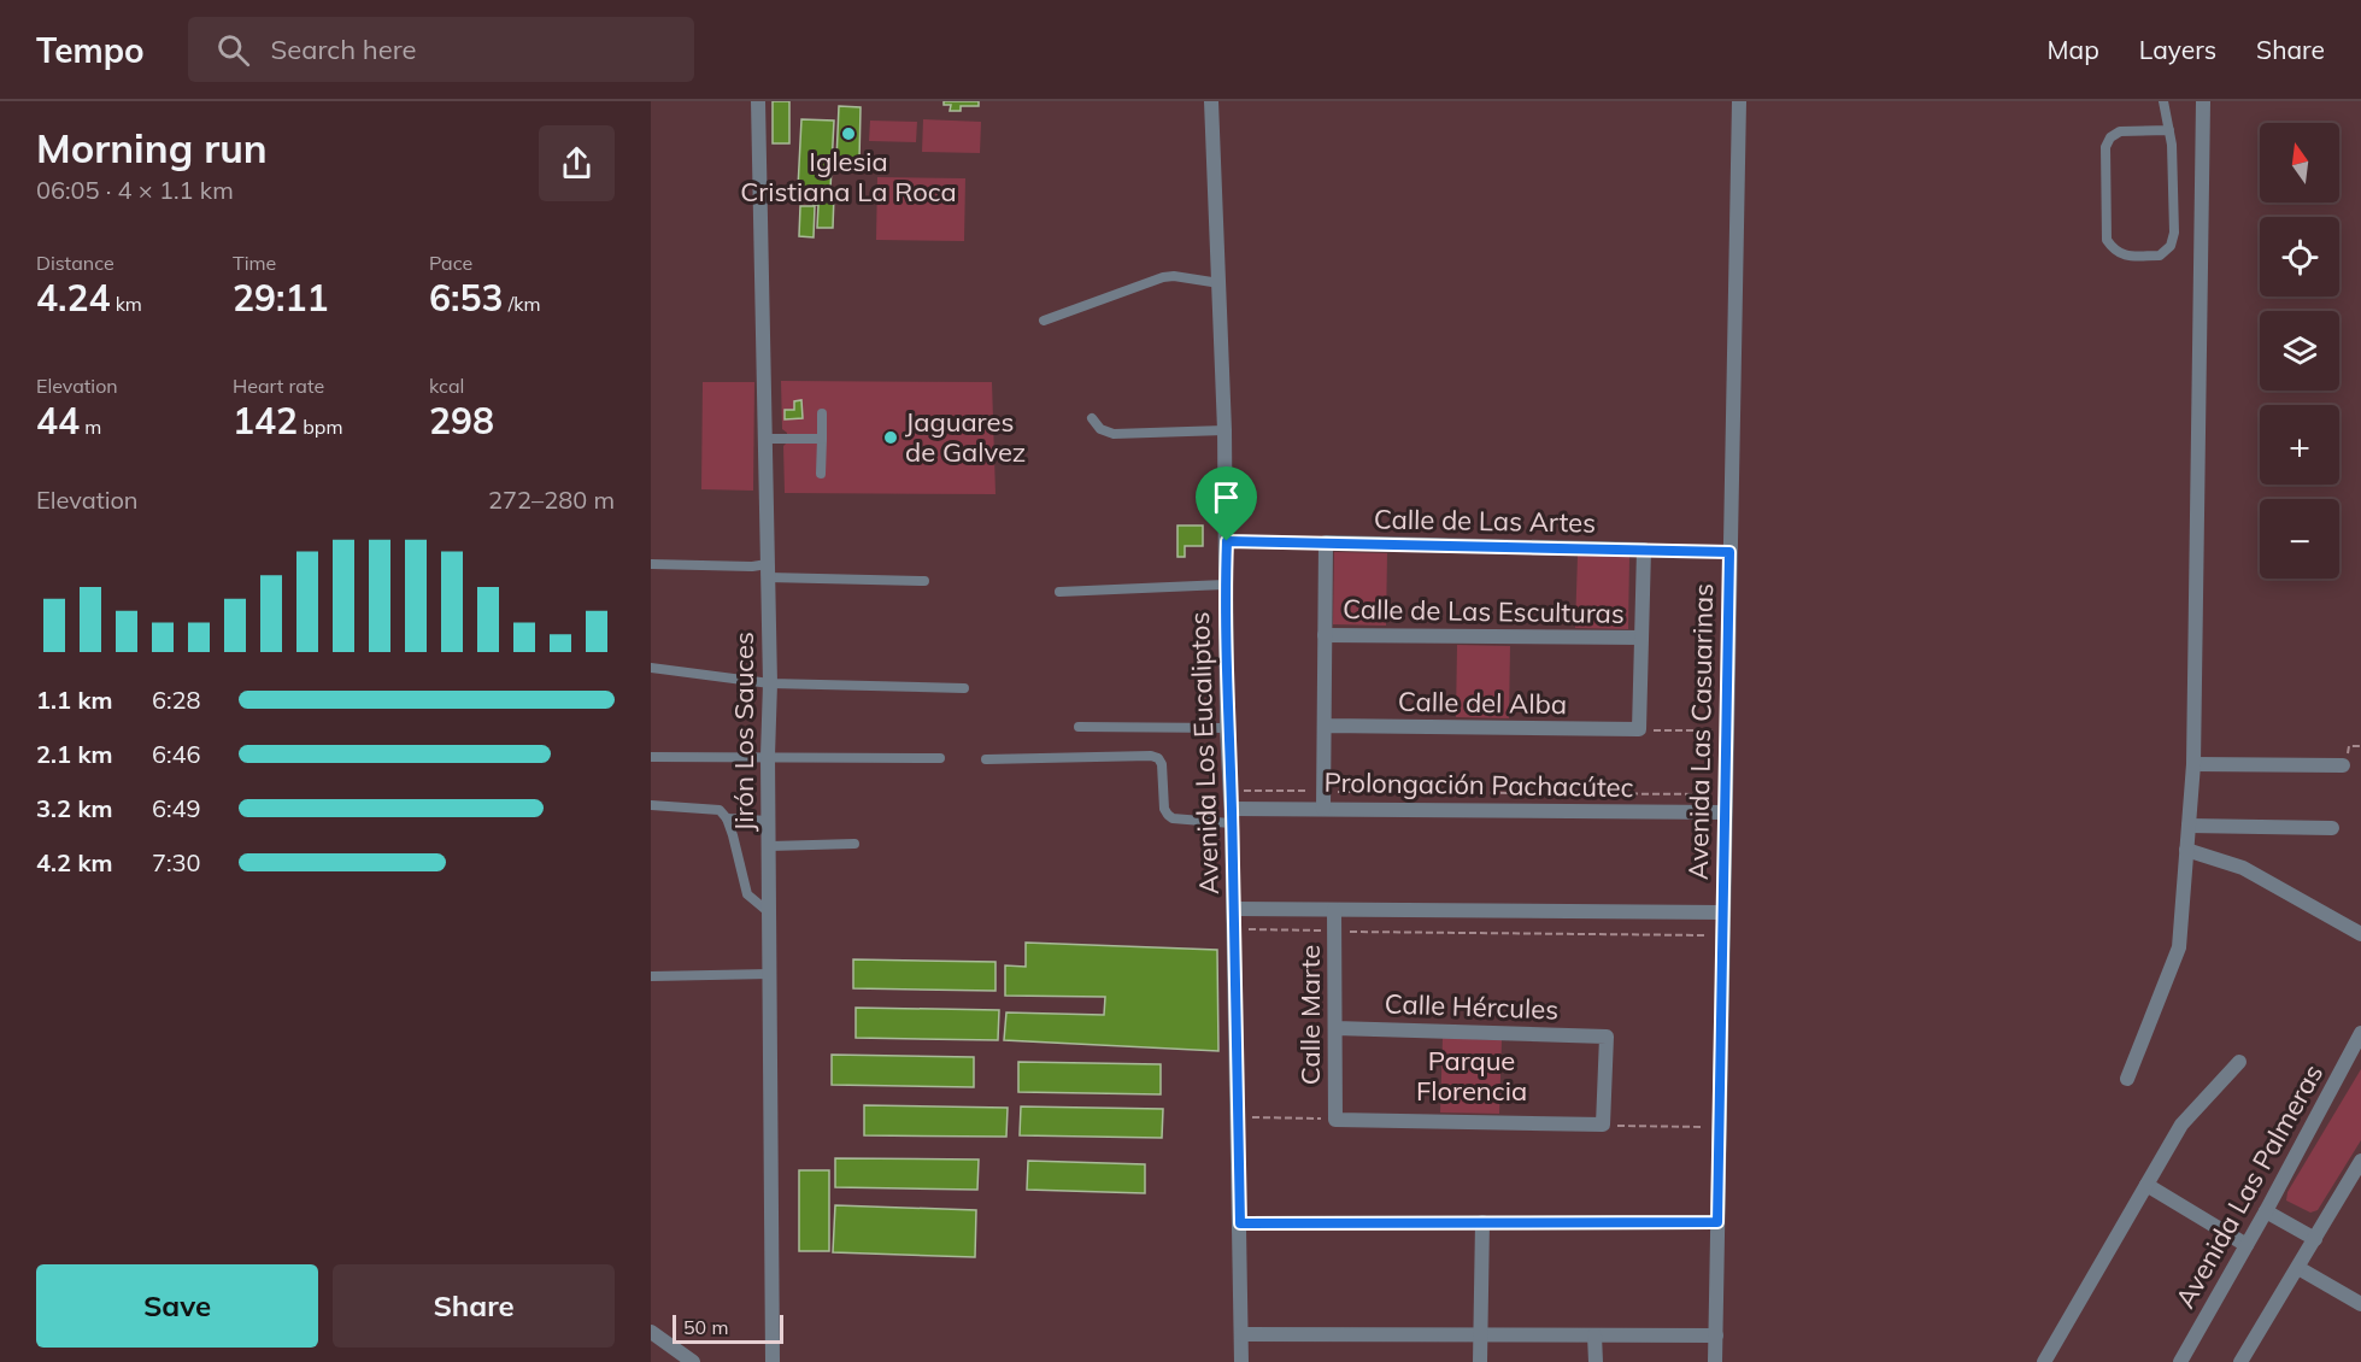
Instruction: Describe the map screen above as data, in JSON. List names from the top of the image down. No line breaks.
{"streets":{"street":["Calle de Las Artes","Calle de Las Esculturas","Calle del Alba","Jirón Los Sauces","Avenida Las Casuarinas","Avenida Los Eucaliptos","Prolongación Pachacútec","Calle Hércules","Calle Marte","Avenida Las Palmeras"]},"crossings":[["Avenida Las Casuarinas","Prolongación Pachacútec"],["Avenida Los Eucaliptos","Prolongación Pachacútec"],["Calle Hércules","Calle Marte"]],"parks":["Parque Florencia"],"places":["Iglesia Cristiana La Roca","Jaguares de Galvez"],"scale_bar":"50 m","north":"top","page":{"header":"Tempo","search":"Search here","nav":["Map","Layers","Share"],"heading":["Morning run","06:05 · 4 × 1.1 km"],"map_buttons":["+","−"],"stats":[["Distance","4.24 km"],["Time","29:11"],["Pace","6:53 /km"],["Elevation","44 m"],["Heart rate","142 bpm"],["kcal","298"]],"chart":["Elevation","272–280 m"],"list":[{"name":"1.1 km","note":"6:28"},{"name":"2.1 km","note":"6:46"},{"name":"3.2 km","note":"6:49"},{"name":"4.2 km","note":"7:30"}],"buttons":["Save","Share"],"scale":"50 m"}}
